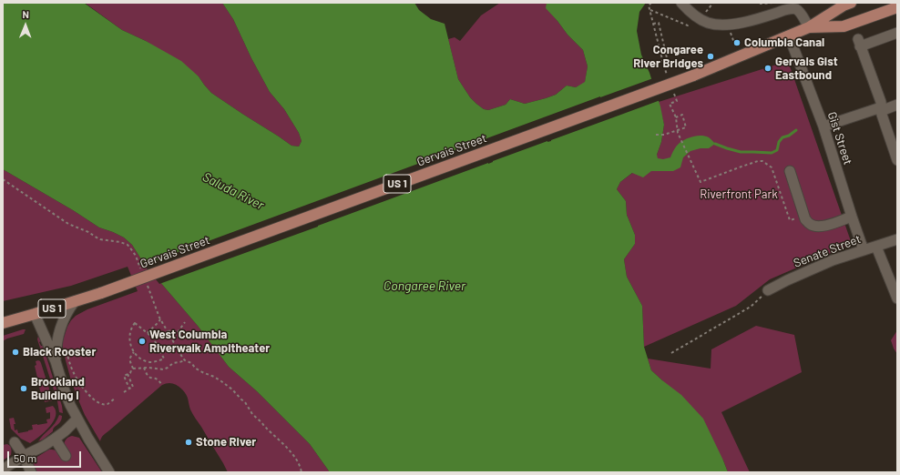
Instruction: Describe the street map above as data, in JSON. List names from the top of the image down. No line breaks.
{"streets":{"main road":["Gervais Street","US 1"],"street":["Gist Street","Senate Street"]},"crossings":[["Gist Street","Gervais Street"],["Gist Street","Senate Street"],["Gervais Street","US 1"]],"water":["Saluda River","Congaree River"],"parks":["Riverfront Park"],"places":["Columbia Canal","Congaree River Bridges","Gervais Gist Eastbound","West Columbia Riverwalk Ampitheater","Black Rooster","Brookland Building I","Stone River"],"scale_bar":"50 m","north":"top"}
